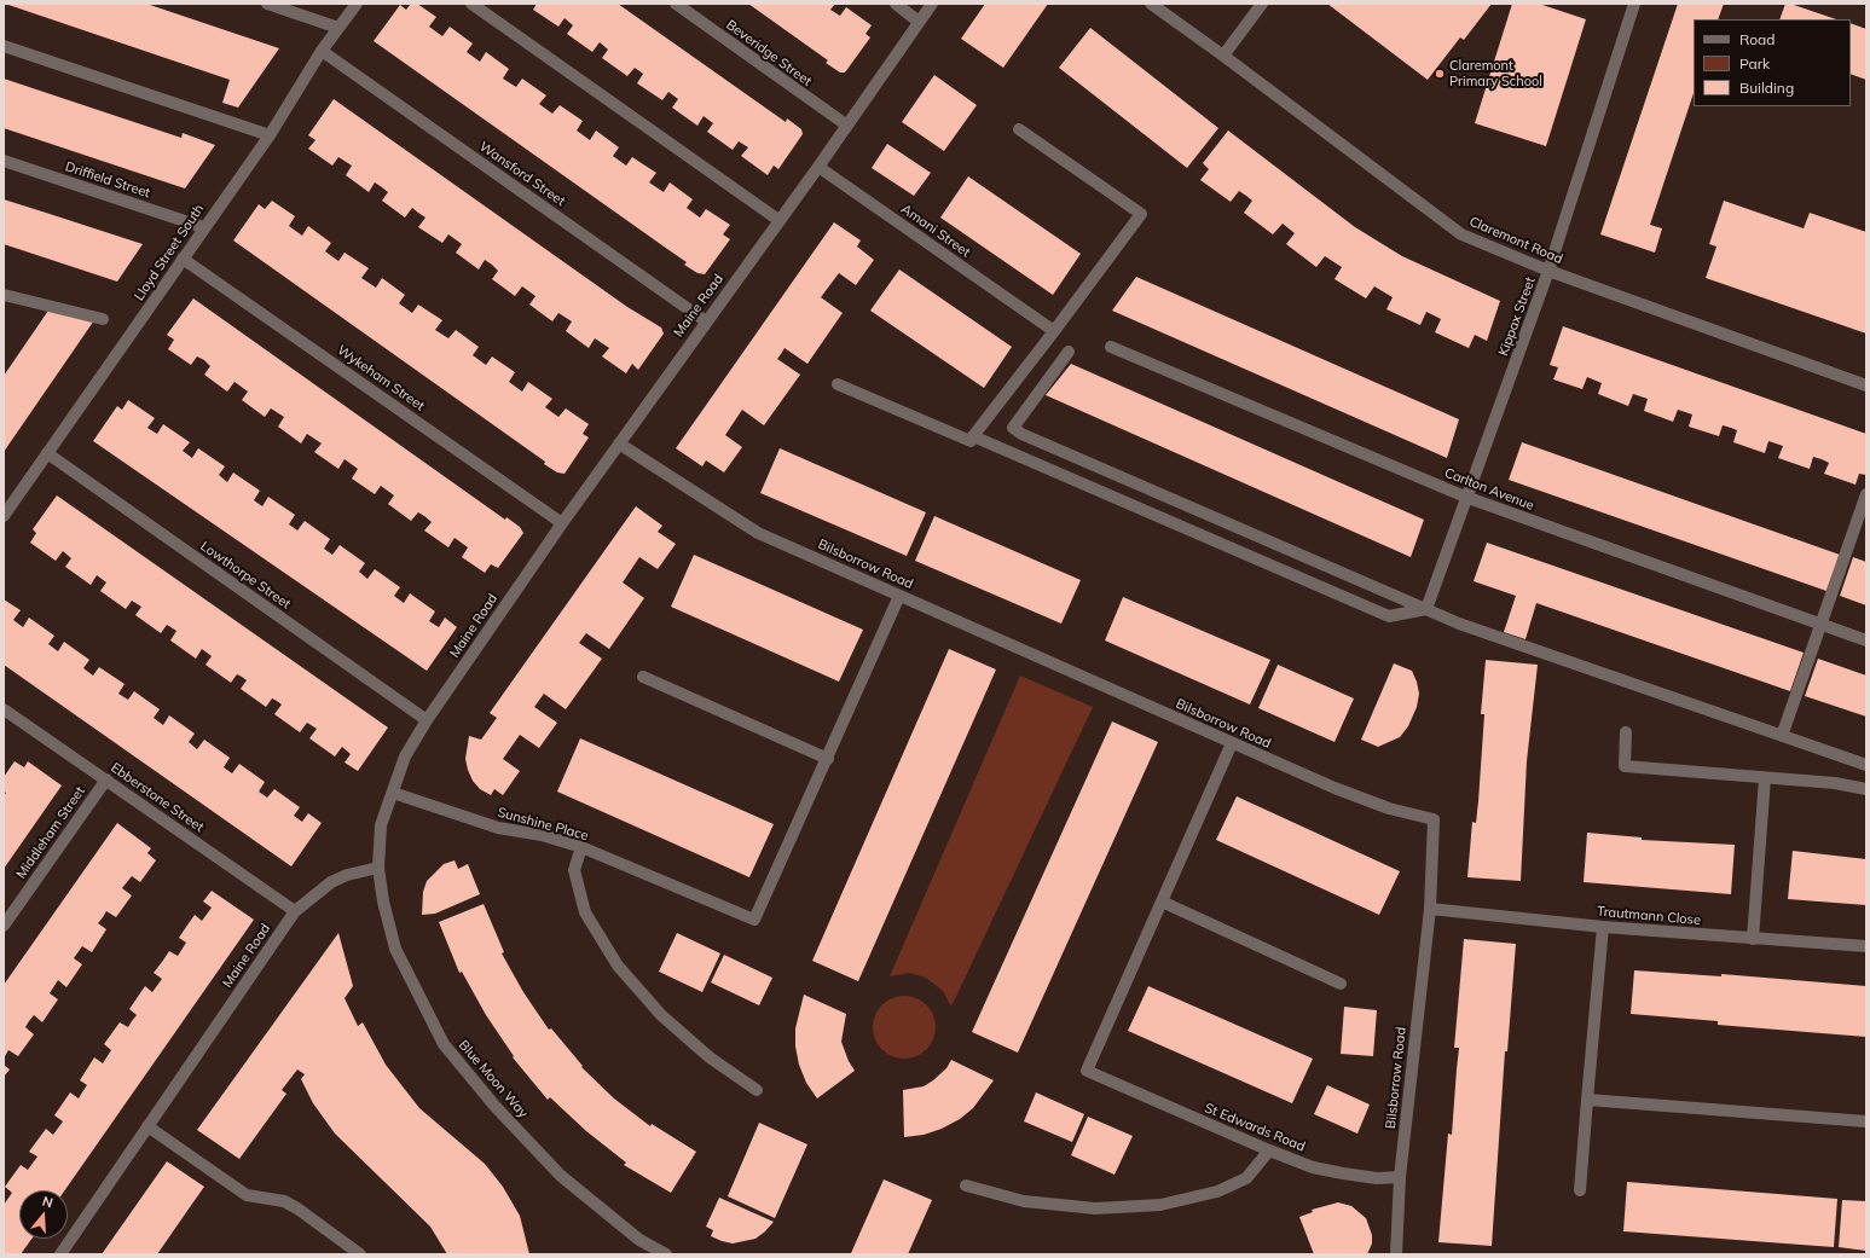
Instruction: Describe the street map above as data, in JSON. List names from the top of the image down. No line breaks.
{"streets":{"street":["Beveridge Street","Wansford Street","Driffield Street","Amani Street","Claremont Road","Lloyd Street South","Maine Road","Kippax Street","Wykeham Street","Carlton Avenue","Bilsborrow Road","Lowthorpe Street","Ebberstone Street","Sunshine Place","Middleham Street","Trautmann Close","Blue Moon Way","St Edwards Road"]},"crossings":[["Beveridge Street","Maine Road"],["Wansford Street","Lloyd Street South"],["Wansford Street","Maine Road"],["Driffield Street","Lloyd Street South"],["Amani Street","Maine Road"],["Claremont Road","Kippax Street"],["Lloyd Street South","Wykeham Street"],["Lloyd Street South","Lowthorpe Street"],["Maine Road","Wykeham Street"],["Maine Road","Bilsborrow Road"],["Maine Road","Lowthorpe Street"],["Maine Road","Ebberstone Street"],["Maine Road","Sunshine Place"],["Maine Road","Blue Moon Way"],["Kippax Street","Carlton Avenue"],["Bilsborrow Road","Trautmann Close"],["Bilsborrow Road","St Edwards Road"],["Ebberstone Street","Middleham Street"]],"places":["Claremont Primary School"],"legend":["Road","Park","Building"],"north":"top"}
